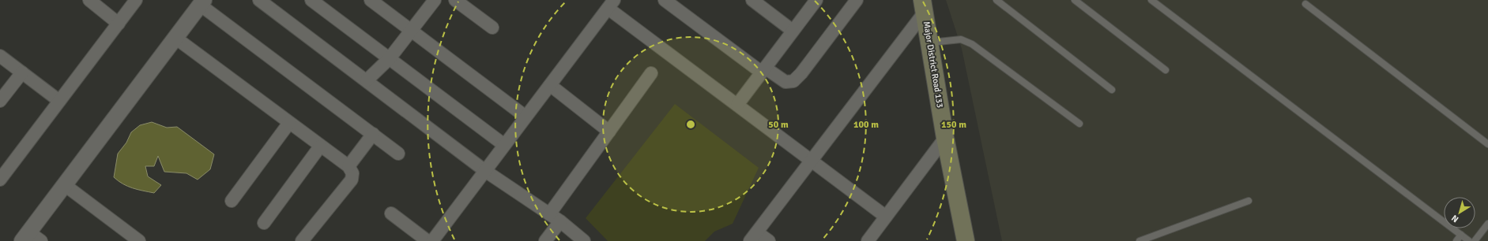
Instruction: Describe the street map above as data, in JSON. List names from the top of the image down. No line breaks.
{"streets":{"main road":["Major District Road 133"]},"north":"bottom left","rings":["50 m","100 m","150 m"]}
